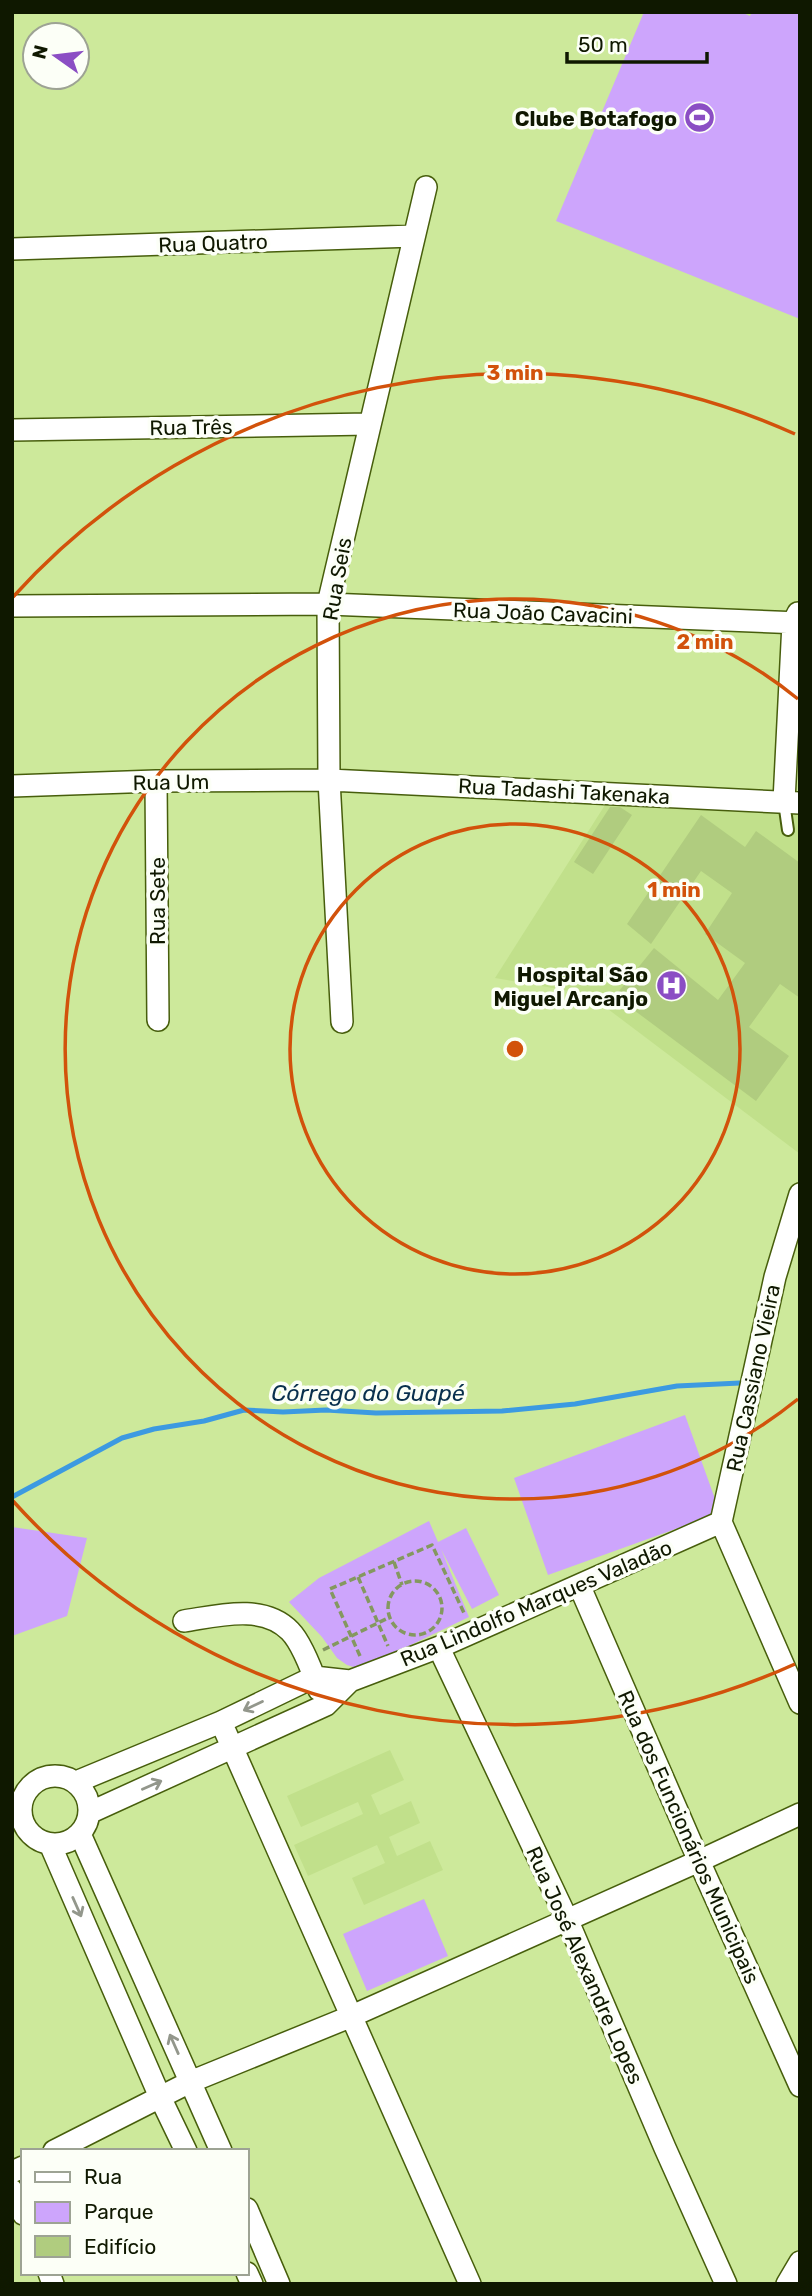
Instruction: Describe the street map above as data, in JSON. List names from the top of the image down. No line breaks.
{"streets":{"street":["Rua Quatro","Rua Três","Rua Seis","Rua João Cavacini","Rua Um","Rua Tadashi Takenaka","Rua Sete","Rua Cassiano Vieira","Rua Lindolfo Marques Valadão","Rua dos Funcionários Municipais","Rua José Alexandre Lopes"]},"crossings":[["Rua Quatro","Rua Seis"],["Rua Três","Rua Seis"],["Rua Seis","Rua João Cavacini"],["Rua Seis","Rua Um"],["Rua Seis","Rua Tadashi Takenaka"],["Rua Um","Rua Tadashi Takenaka"],["Rua Um","Rua Sete"],["Rua Cassiano Vieira","Rua Lindolfo Marques Valadão"],["Rua Lindolfo Marques Valadão","Rua dos Funcionários Municipais"],["Rua Lindolfo Marques Valadão","Rua José Alexandre Lopes"]],"water":["Córrego do Guapé"],"places":{"sports":["Clube Botafogo"],"hospital":["Hospital São Miguel Arcanjo"]},"legend":["Rua","Parque","Edifício"],"scale_bar":"50 m","north":"left","rings":["3 min","2 min","1 min"]}
